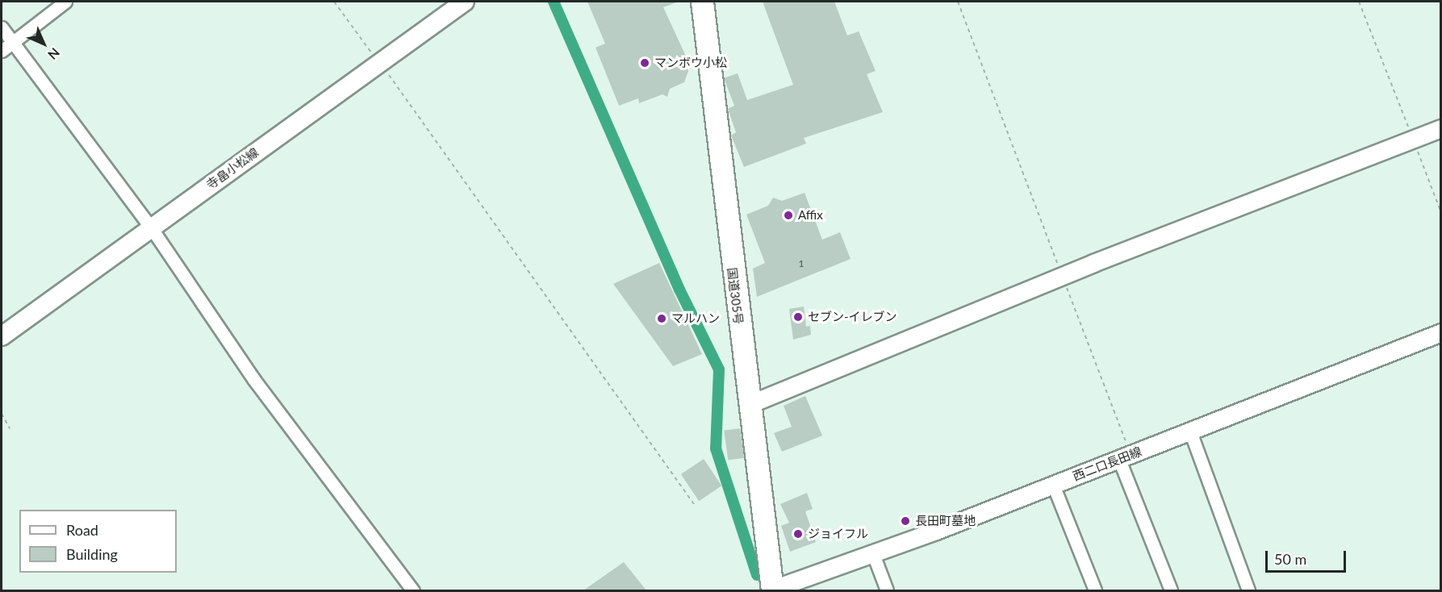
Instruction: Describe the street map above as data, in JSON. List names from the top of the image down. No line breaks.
{"streets":{"highway":["国道305号"],"main road":["寺畠小松線"],"street":["西二口長田線"]},"crossings":[["国道305号","西二口長田線"]],"places":["マンボウ小松","Affix","セブン-イレブン","マルハン","長田町墓地","ジョイフル"],"house_numbers":["1"],"legend":["Road","Building"],"scale_bar":"50 m","north":"bottom right"}
